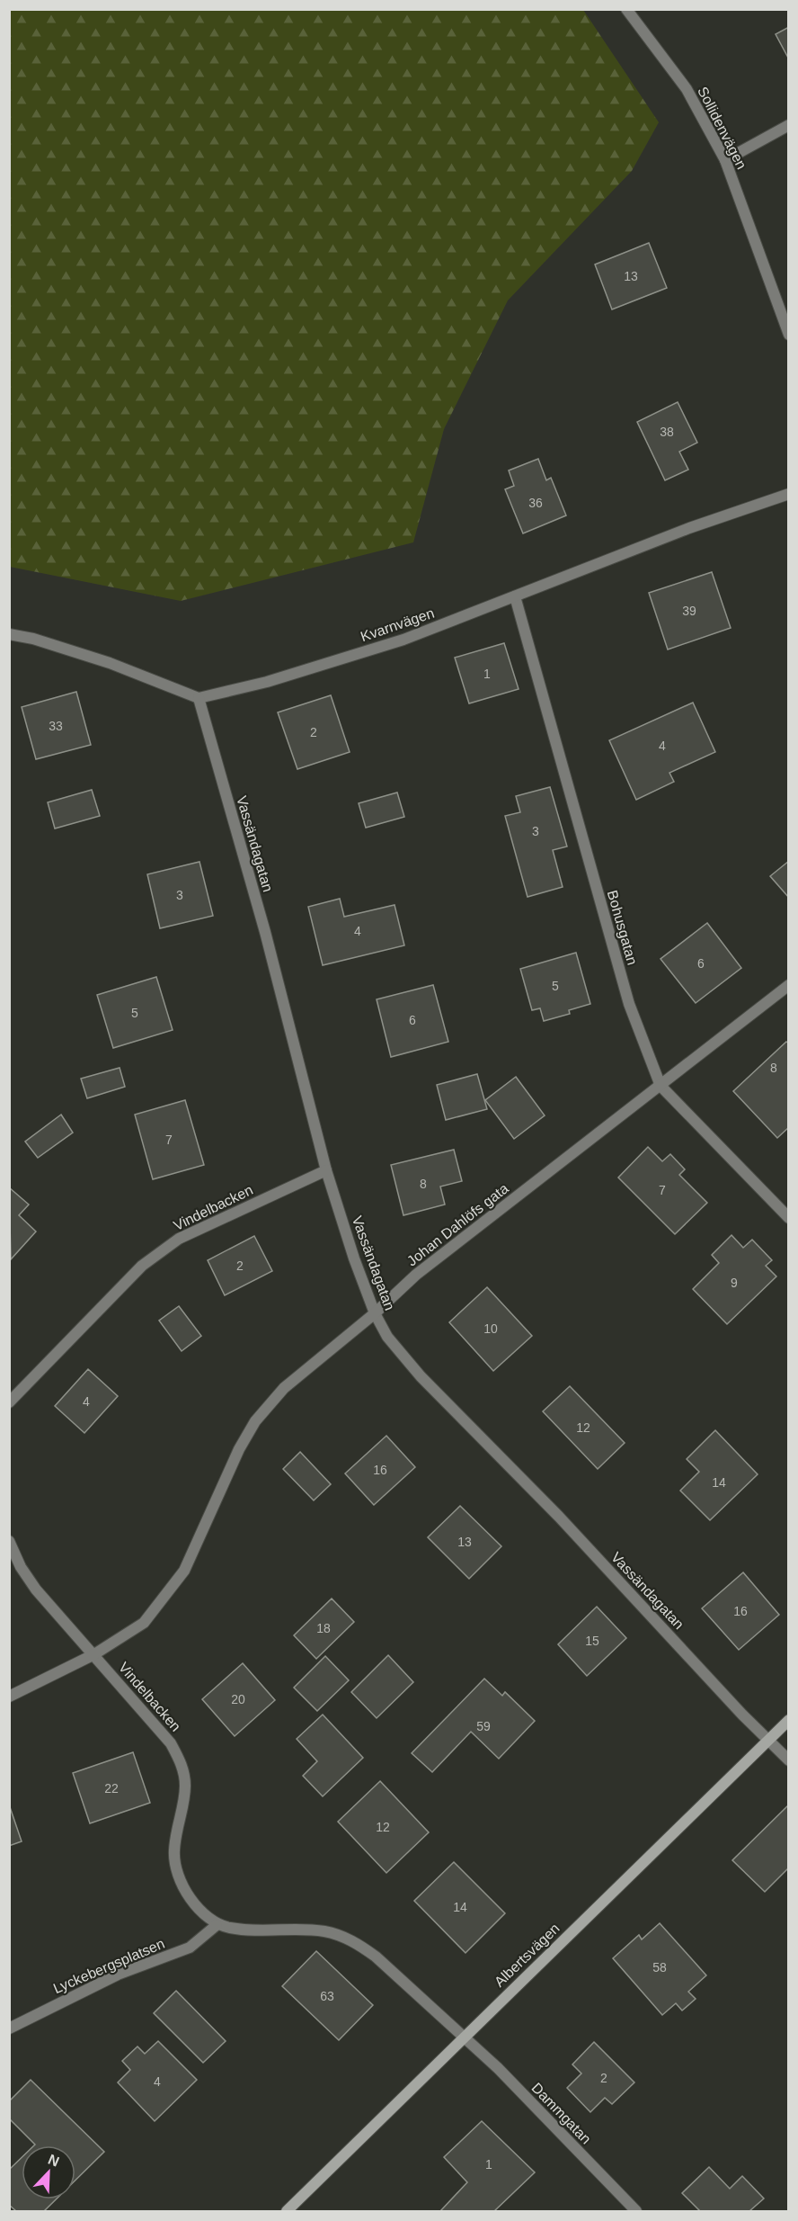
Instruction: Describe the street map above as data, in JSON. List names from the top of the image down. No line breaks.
{"streets":{"street":["Sollidenvägen","Kvarnvägen","Vassändagatan","Bohusgatan","Vindelbacken","Johan Dahlöfs gata","Albertsvägen","Lyckebergsplatsen","Dammgatan"]},"crossings":[["Kvarnvägen","Vassändagatan"],["Kvarnvägen","Bohusgatan"],["Vassändagatan","Vindelbacken"],["Vassändagatan","Johan Dahlöfs gata"],["Vassändagatan","Albertsvägen"],["Bohusgatan","Johan Dahlöfs gata"],["Vindelbacken","Johan Dahlöfs gata"],["Vindelbacken","Lyckebergsplatsen"],["Albertsvägen","Dammgatan"]],"house_numbers":["13","38","36","39","1","33","2","4","3","3","4","6","5","5","6","8","7","8","7","2","9","10","4","12","16","14","13","16","18","15","20","59","22","12","14","58","63","2","4","1"],"north":"top right"}
